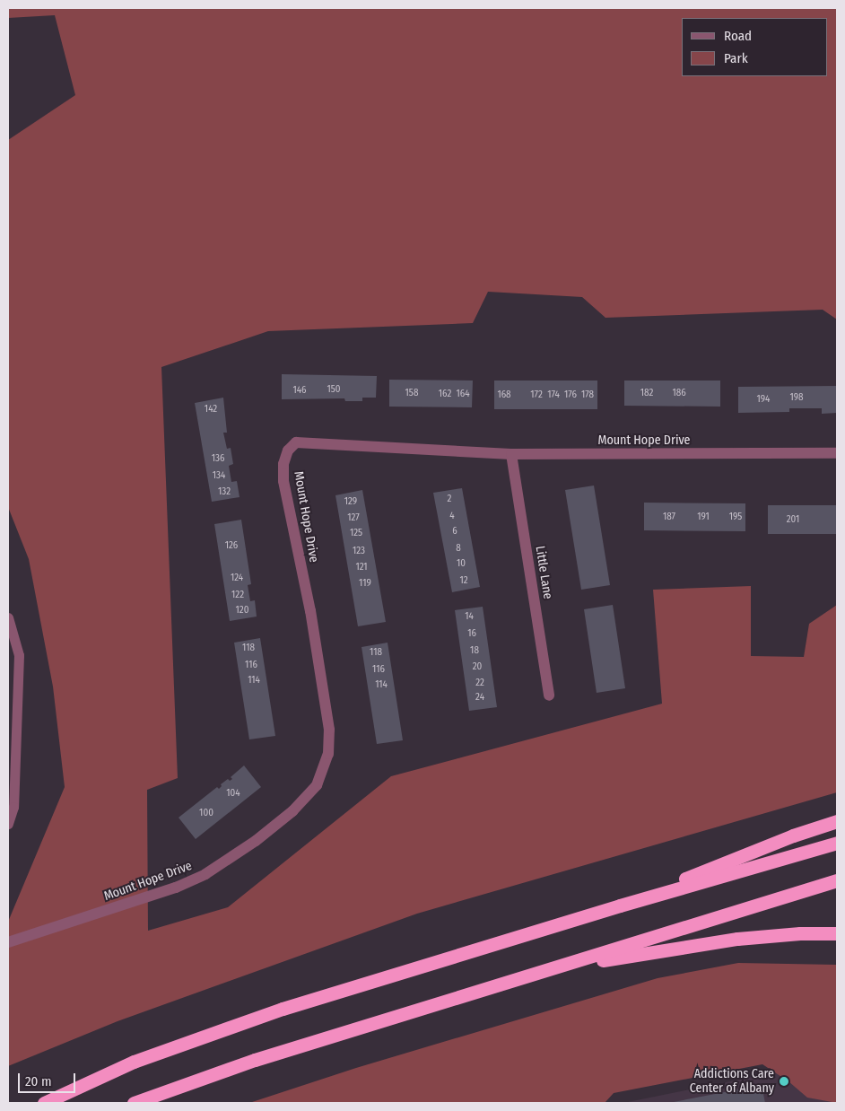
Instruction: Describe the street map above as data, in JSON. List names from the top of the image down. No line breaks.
{"streets":{"street":["Mount Hope Drive","Little Lane"]},"crossings":[["Mount Hope Drive","Little Lane"]],"places":["Addictions Care Center of Albany"],"house_numbers":["150","146","158","182","186","162","164","168","172","174","176","178","198","194","142","136","134","132","2","129","4","187","191","195","127","201","6","125","126","8","123","10","121","124","12","119","122","120","14","16","118","18","118","116","20","116","114","22","114","24","104","100"],"legend":["Road","Park"],"scale_bar":"20 m"}
